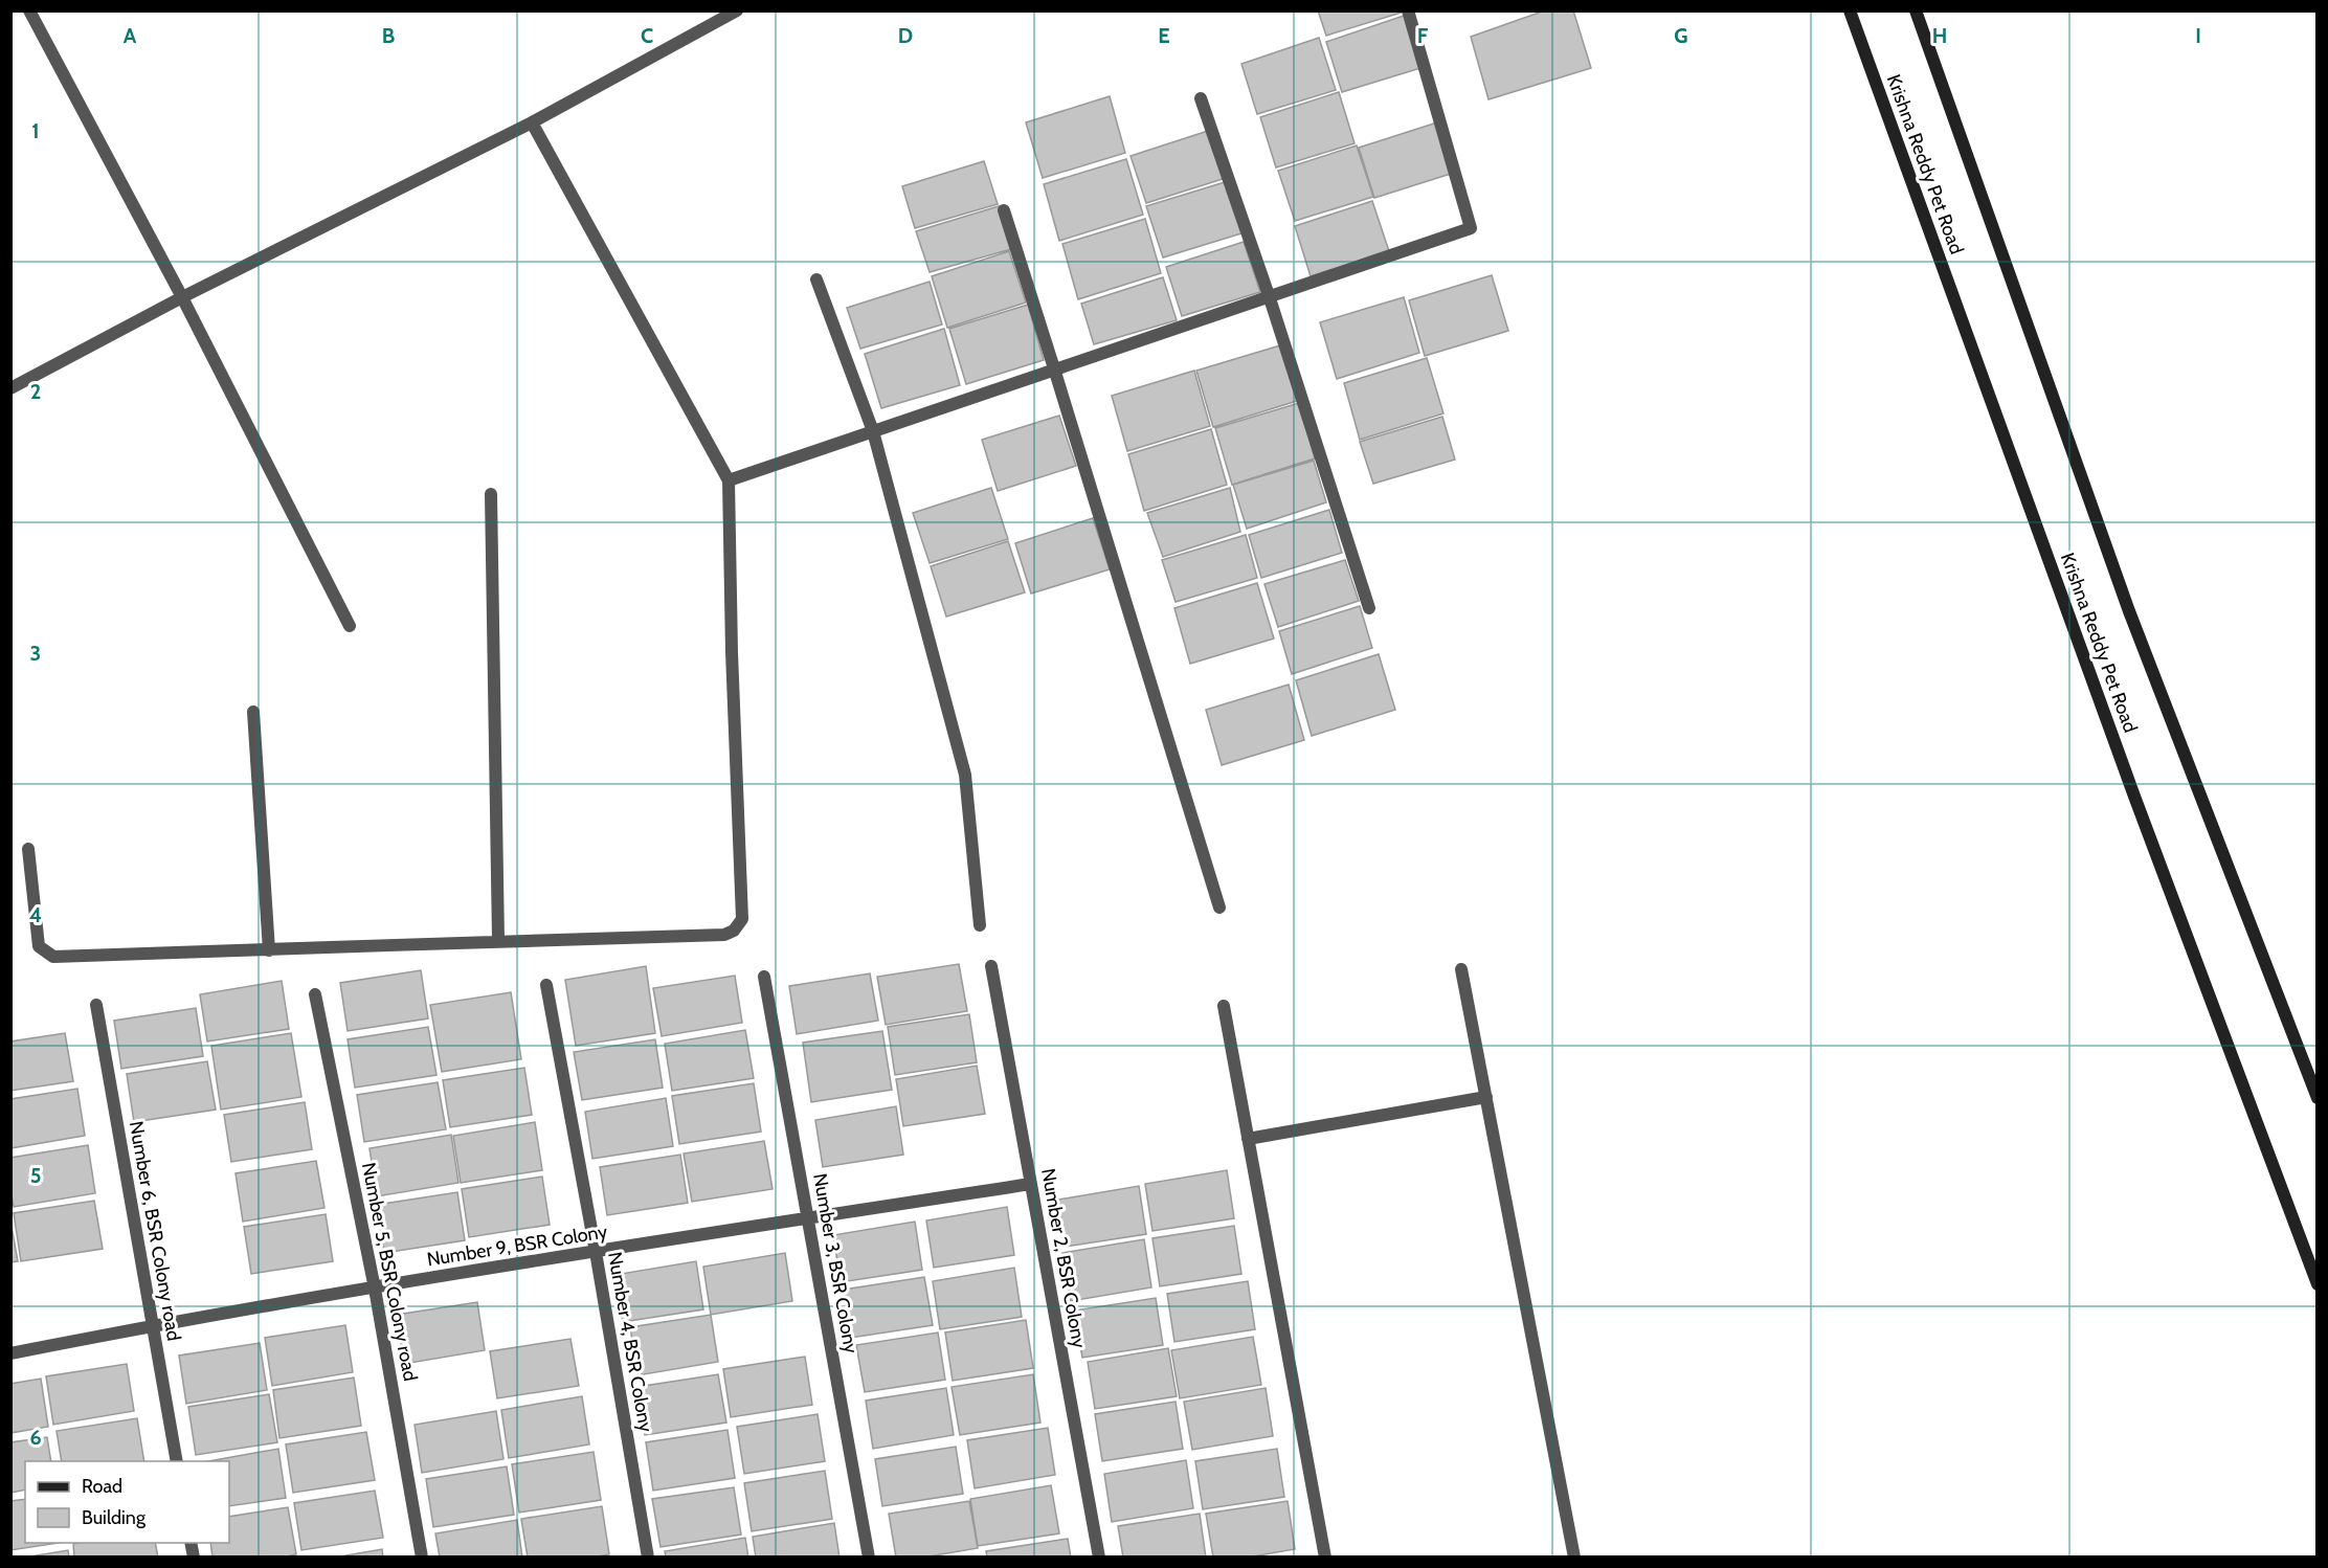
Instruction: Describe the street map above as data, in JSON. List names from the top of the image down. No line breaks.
{"streets":{"main road":["Krishna Reddy Pet Road"],"street":["Number 6, BSR Colony road","Number 9, BSR Colony","Number 2, BSR Colony","Number 3, BSR Colony","Number 5, BSR Colony road","Number 4, BSR Colony"]},"crossings":[["Number 6, BSR Colony road","Number 9, BSR Colony"],["Number 9, BSR Colony","Number 2, BSR Colony"],["Number 9, BSR Colony","Number 3, BSR Colony"],["Number 9, BSR Colony","Number 5, BSR Colony road"],["Number 9, BSR Colony","Number 4, BSR Colony"]],"legend":["Road","Building"],"grid":{"columns":["A","B","C","D","E","F","G","H","I"],"rows":["1","2","3","4","5","6"]}}
